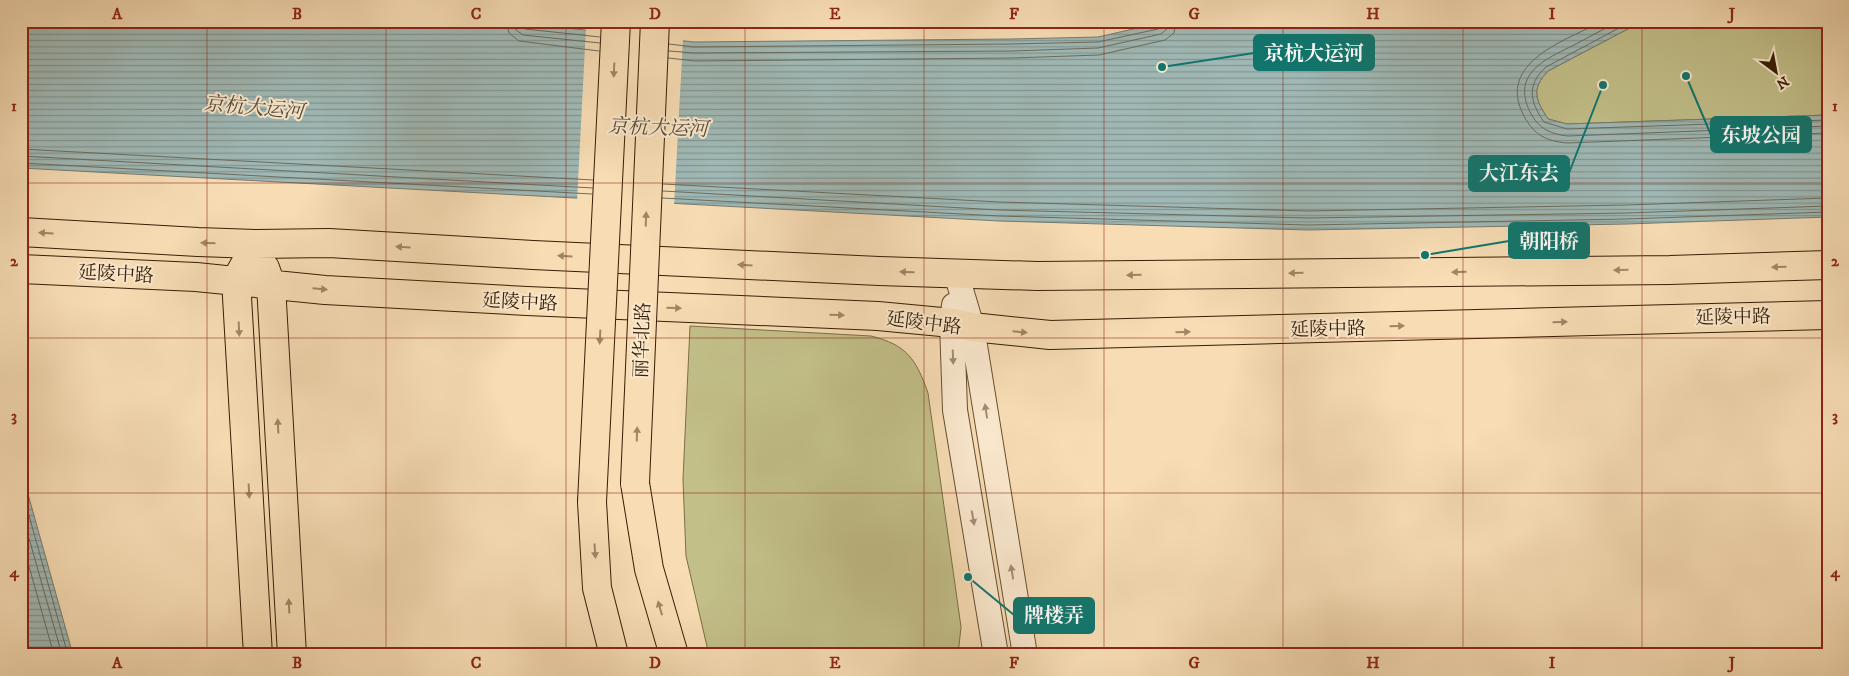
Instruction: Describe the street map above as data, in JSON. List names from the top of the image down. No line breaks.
{"streets":{"main road":["延陵中路","丽华北路"]},"water":["京杭大运河"],"places":["京杭大运河","东坡公园","大江东去","朝阳桥","牌楼弄"],"north":"bottom right","grid":{"columns":["A","B","C","D","E","F","G","H","I","J"],"rows":["1","2","3","4"]}}
